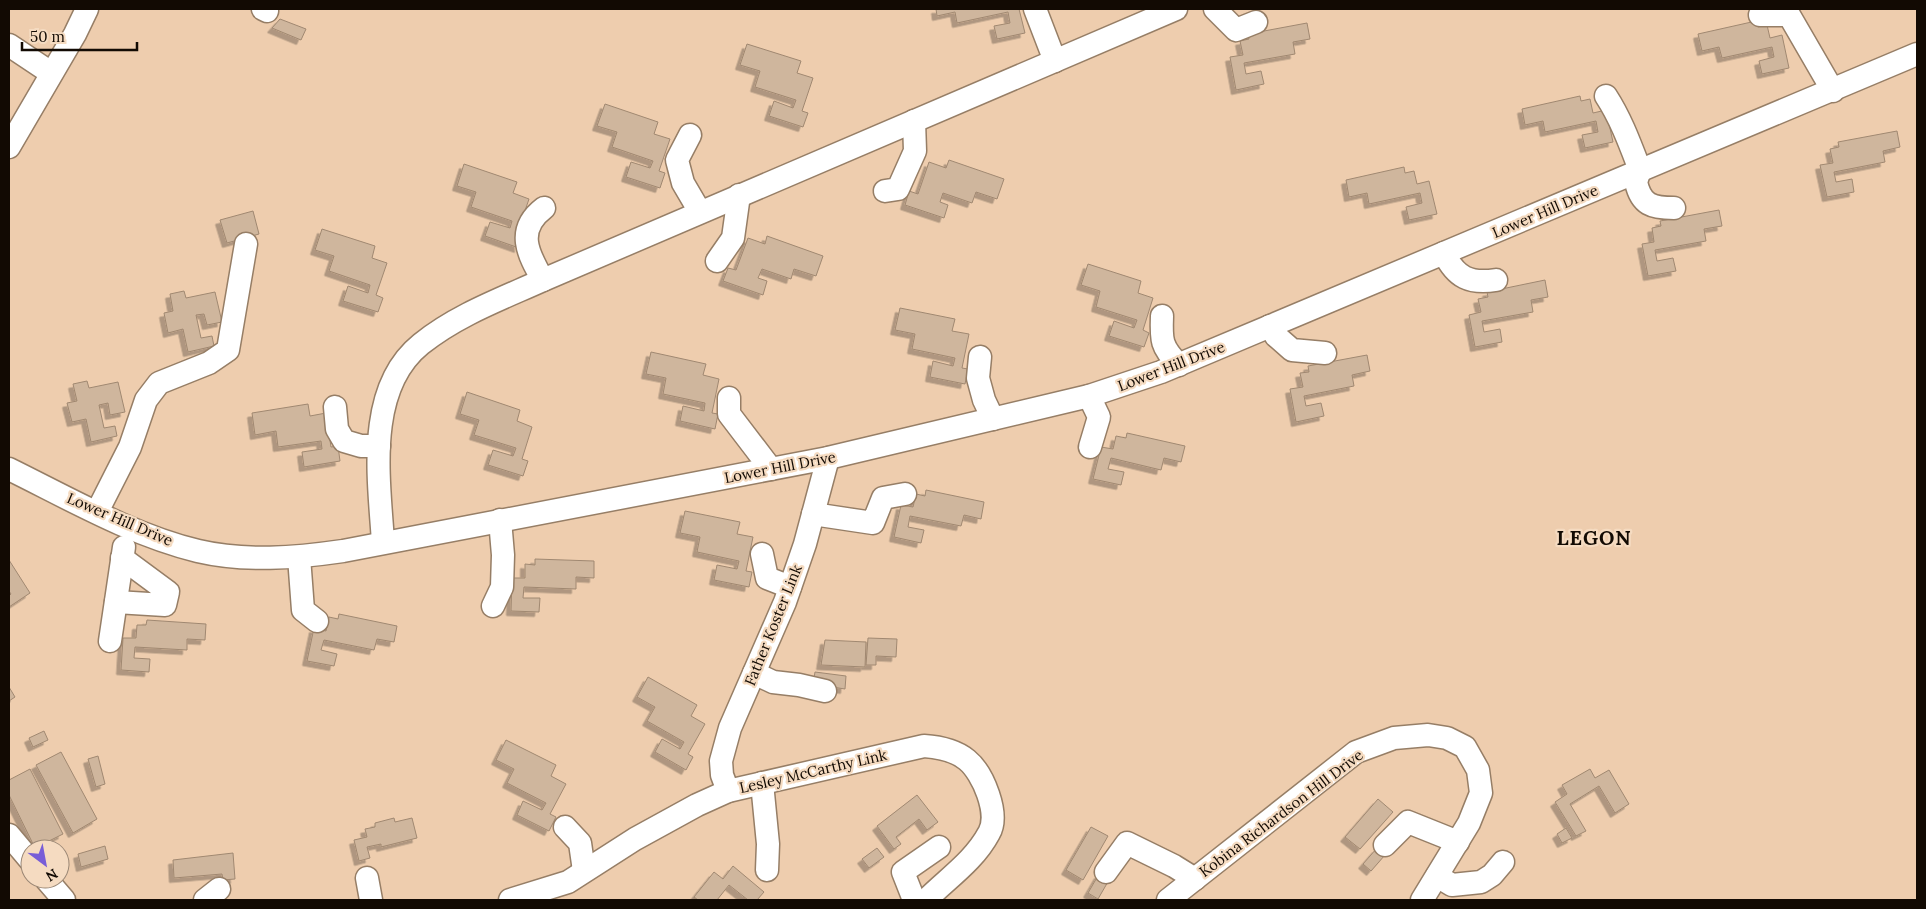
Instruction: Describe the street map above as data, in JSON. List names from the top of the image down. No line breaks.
{"streets":{"street":["Lower Hill Drive","Father Koster Link","Lesley McCarthy Link","Kobina Richardson Hill Drive"]},"crossings":[["Lower Hill Drive","Father Koster Link"],["Father Koster Link","Lesley McCarthy Link"]],"districts":["LEGON"],"scale_bar":"50 m","north":"bottom right"}
